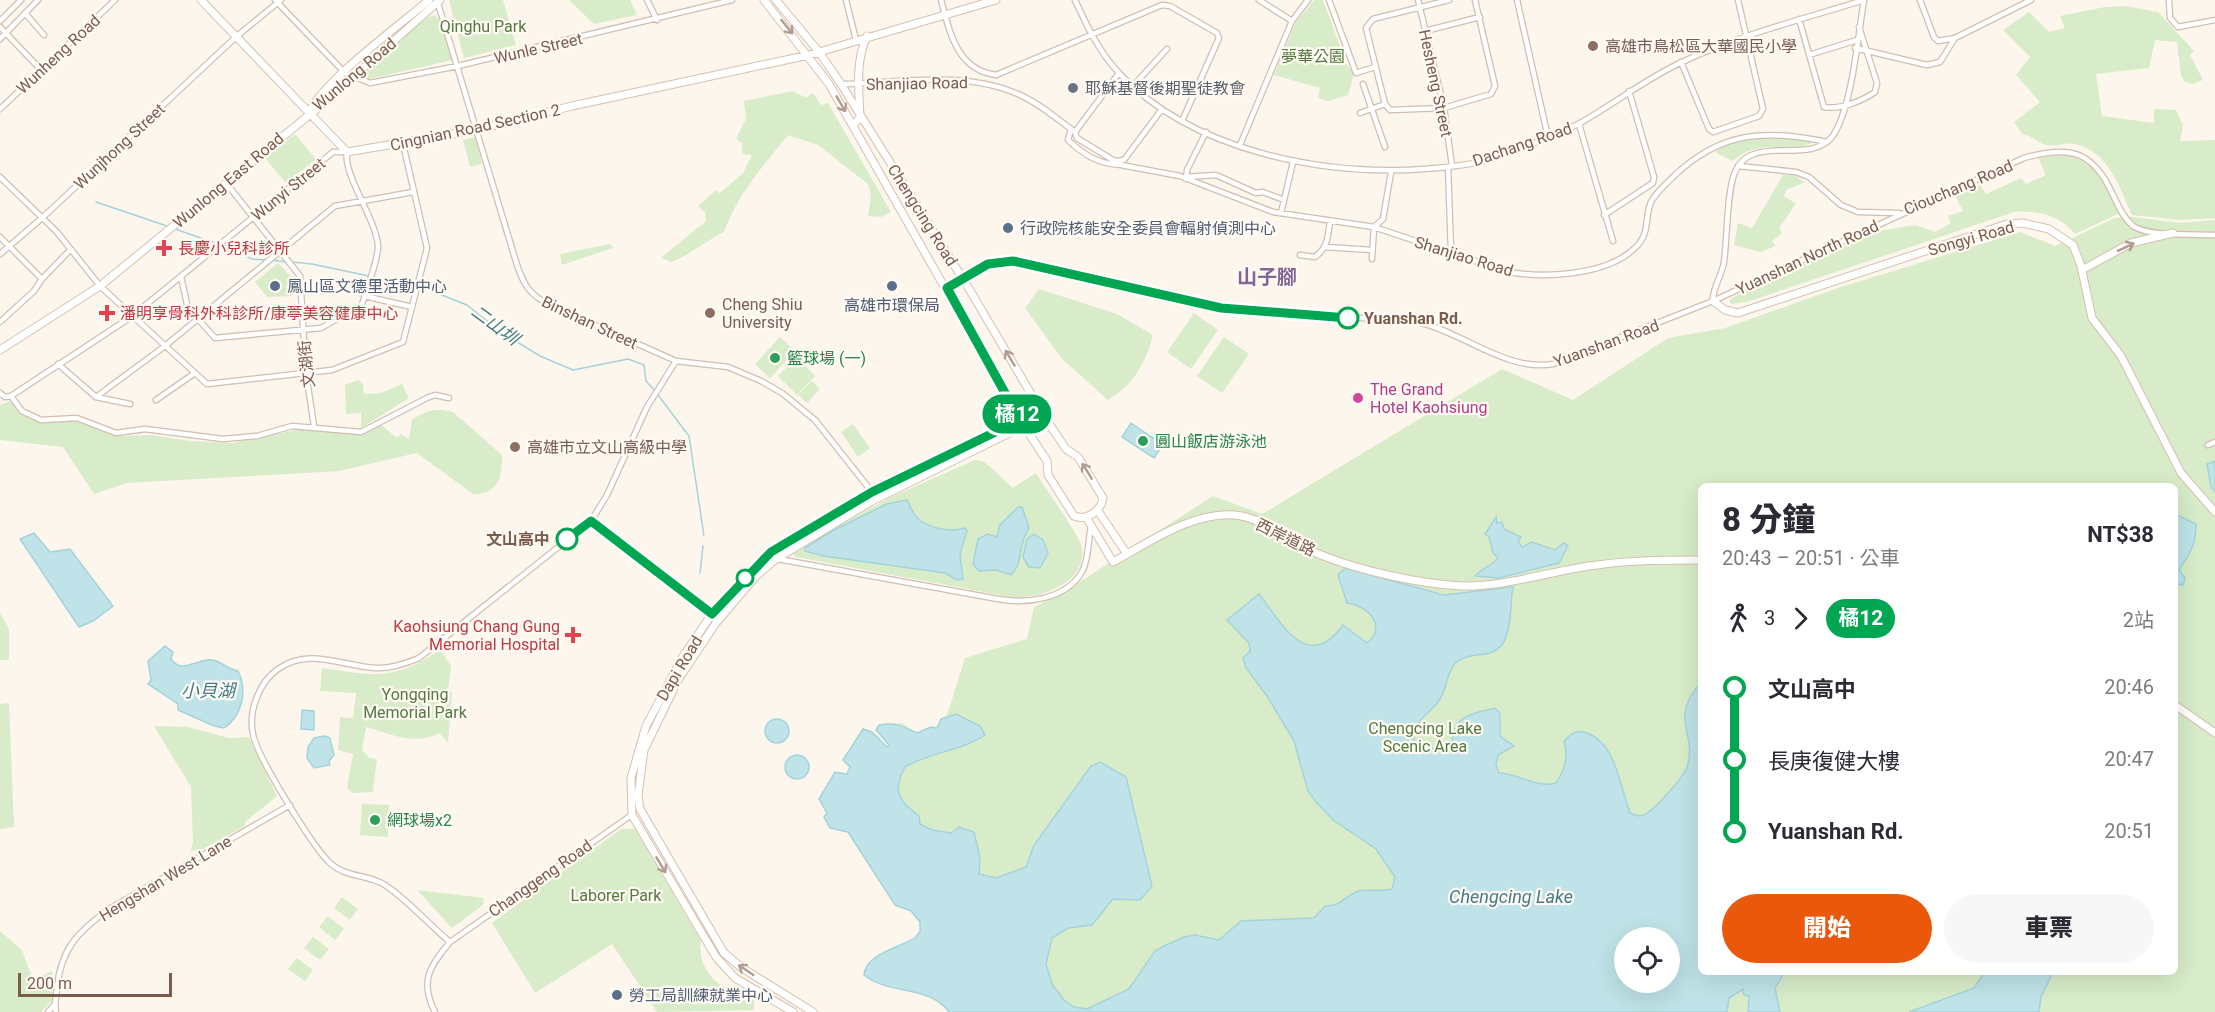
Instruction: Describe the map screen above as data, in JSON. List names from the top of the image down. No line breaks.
{"streets":{"street":["Wunle Street","Wunheng Road","Wunlong Road","Shanjiao Road","Hesheng Street","Cingnian Road Section 2","Dachang Road","Wunjhong Street","Wunlong East Road","Ciouchang Road","Wunyi Street","Chengcing Road","Songyi Road","Yuanshan North Road","Binshan Street","Yuanshan Road","文湖街","西岸道路","Dapi Road","Hengshan West Lane","Changgeng Road"]},"crossings":[["Wunle Street","Wunlong Road"],["Wunle Street","Binshan Street"],["Wunlong Road","Wunlong East Road"],["Wunlong Road","Binshan Street"],["Shanjiao Road","Hesheng Street"],["Shanjiao Road","Cingnian Road Section 2"],["Shanjiao Road","Chengcing Road"],["Hesheng Street","Dachang Road"],["Cingnian Road Section 2","Wunyi Street"],["Cingnian Road Section 2","Chengcing Road"],["Cingnian Road Section 2","Binshan Street"],["Wunlong East Road","文湖街"],["Ciouchang Road","Yuanshan North Road"],["Wunyi Street","文湖街"],["Chengcing Road","Yuanshan Road"],["Chengcing Road","Dapi Road"],["Songyi Road","Yuanshan North Road"],["Songyi Road","Yuanshan Road"],["Yuanshan North Road","Yuanshan Road"],["Binshan Street","Dapi Road"],["Dapi Road","Changgeng Road"]],"districts":["山子腳"],"water":["二山圳","小貝湖","Chengcing Lake"],"parks":["Qinghu Park","夢華公園","Yongqing Memorial Park","Chengcing Lake Scenic Area","Laborer Park"],"places":{"other":["高雄市鳥松區大華國民小學","耶穌基督後期聖徒教會","行政院核能安全委員會輻射偵測中心","鳳山區文德里活動中心","高雄市環保局","Cheng Shiu University","Yuanshan Rd.","籃球場 (一)","The Grand Hotel Kaohsiung","圓山飯店游泳池","高雄市立文山高級中學","文山高中","網球場x2","勞工局訓練就業中心"],"health":["長慶小兒科診所","潘明享骨科外科診所/康葶美容健康中心","Kaohsiung Chang Gung Memorial Hospital"]},"lines":["bus line 橘12"],"scale_bar":"200 m","page":{"on_map":"橘12","heading":["8 分鐘","20:43 – 20:51 · 公車","NT$38"],"legs":["3","橘12","2站"],"list":[{"name":"文山高中","value":"20:46"},{"name":"長庚復健大樓","value":"20:47"},{"name":"Yuanshan Rd.","value":"20:51"}],"buttons":["開始","車票"],"scale":"200 m"}}
